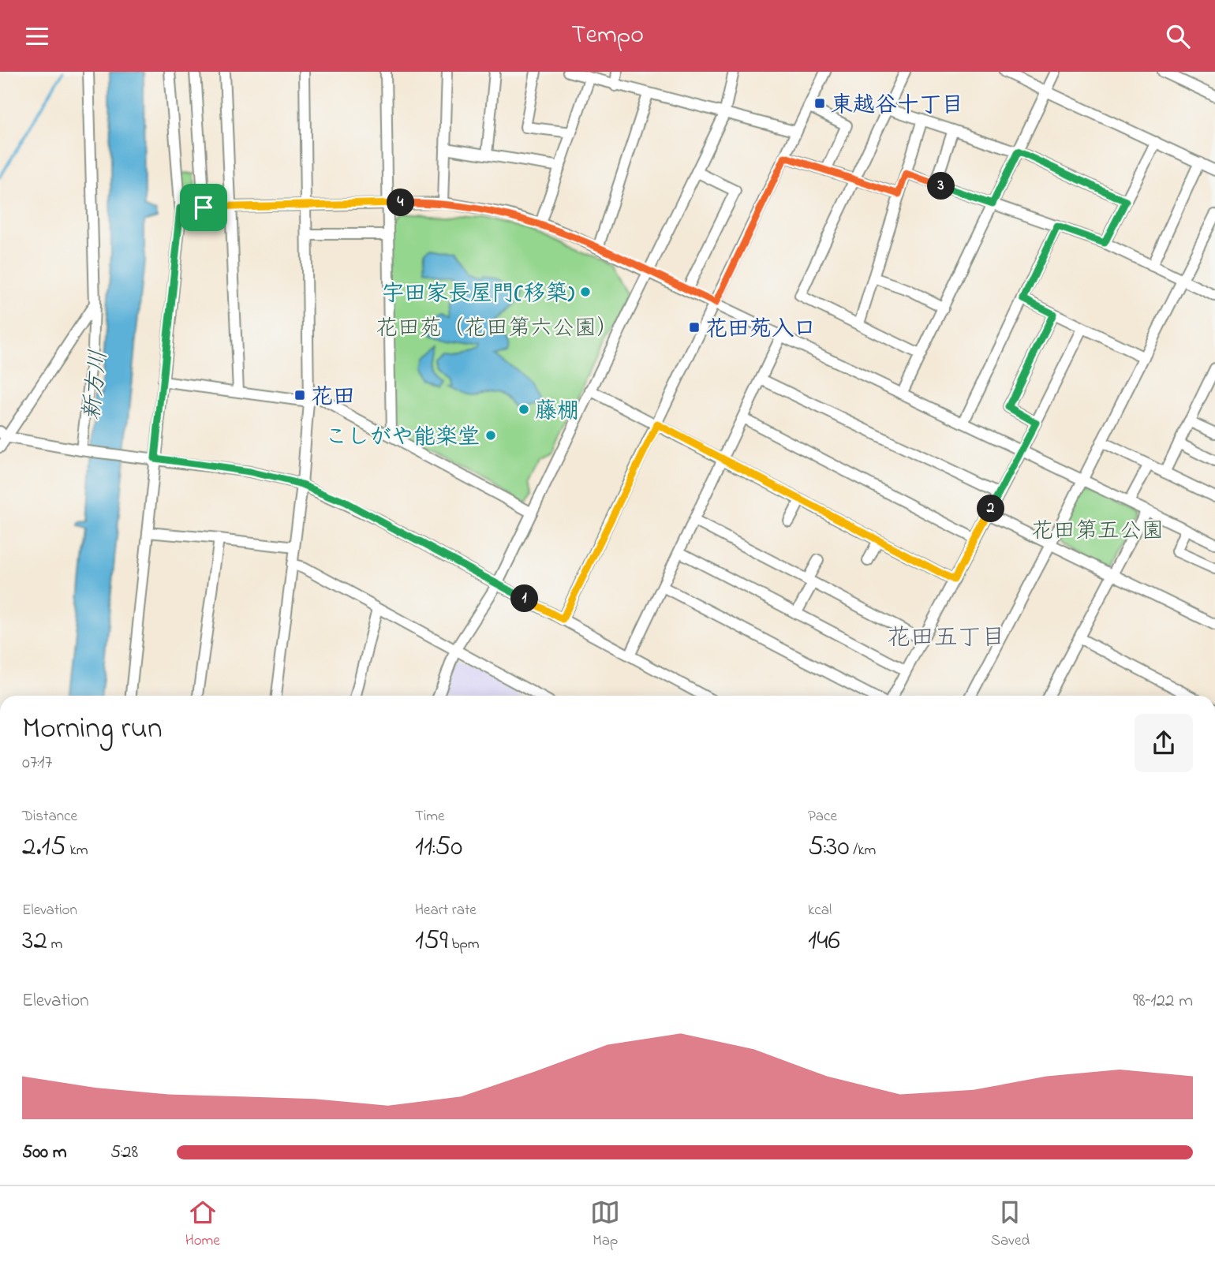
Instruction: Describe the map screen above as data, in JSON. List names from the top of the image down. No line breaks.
{"districts":["花田五丁目"],"water":["新方川"],"parks":["花田苑（花田第六公園）","花田第五公園"],"places":{"transit":["東越谷十丁目","花田苑入口","花田"],"other":["宇田家長屋門(移築)","藤棚","こしがや能楽堂"]},"page":{"header":"Tempo","pins":["3","4","2","1"],"heading":["Morning run","07:17"],"stats":[["Distance","2.15 km"],["Time","11:50"],["Pace","5:30 /km"],["Elevation","32 m"],["Heart rate","159 bpm"],["kcal","146"]],"chart":["Elevation","98–122 m"],"list":[{"name":"500 m","note":"5:28"}],"tabs":["Home","Map","Saved"]}}
